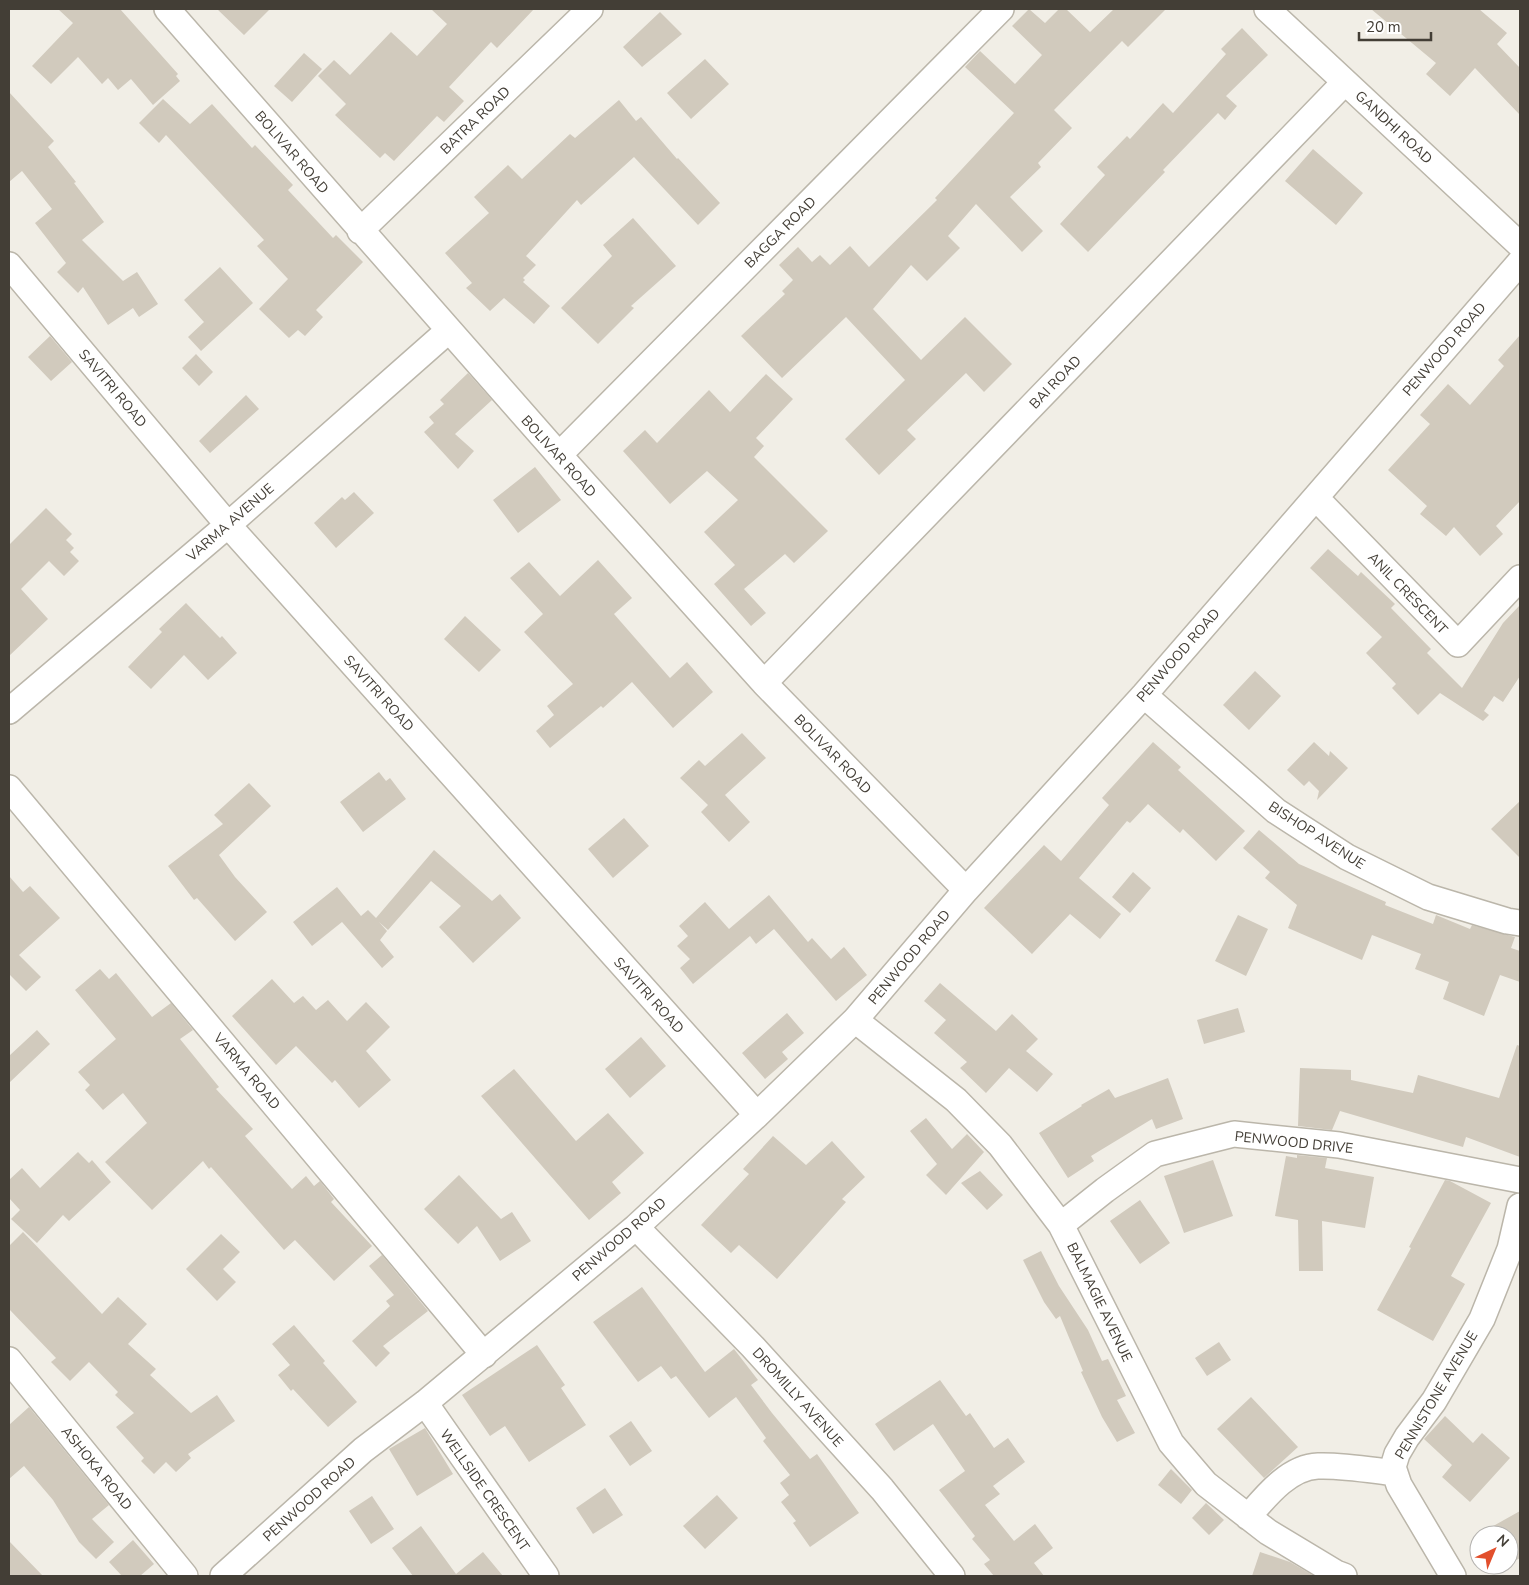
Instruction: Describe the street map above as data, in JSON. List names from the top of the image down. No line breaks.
{"streets":{"street":["BATRA ROAD","GANDHI ROAD","BOLIVAR ROAD","BAGGA ROAD","PENWOOD ROAD","BAI ROAD","SAVITRI ROAD","VARMA AVENUE","ANIL CRESCENT","BISHOP AVENUE","VARMA ROAD","PENWOOD DRIVE","BALMAGIE AVENUE","PENNISTONE AVENUE","DROMILLY AVENUE","ASHOKA ROAD","WELLSIDE CRESCENT"]},"crossings":[["BATRA ROAD","BOLIVAR ROAD"],["GANDHI ROAD","BAI ROAD"],["BOLIVAR ROAD","BAGGA ROAD"],["BOLIVAR ROAD","PENWOOD ROAD"],["BOLIVAR ROAD","BAI ROAD"],["BOLIVAR ROAD","VARMA AVENUE"],["PENWOOD ROAD","SAVITRI ROAD"],["PENWOOD ROAD","ANIL CRESCENT"],["PENWOOD ROAD","BISHOP AVENUE"],["PENWOOD ROAD","VARMA ROAD"],["PENWOOD ROAD","BALMAGIE AVENUE"],["PENWOOD ROAD","DROMILLY AVENUE"],["PENWOOD ROAD","WELLSIDE CRESCENT"],["SAVITRI ROAD","VARMA AVENUE"],["PENWOOD DRIVE","BALMAGIE AVENUE"]],"scale_bar":"20 m","north":"top right"}
